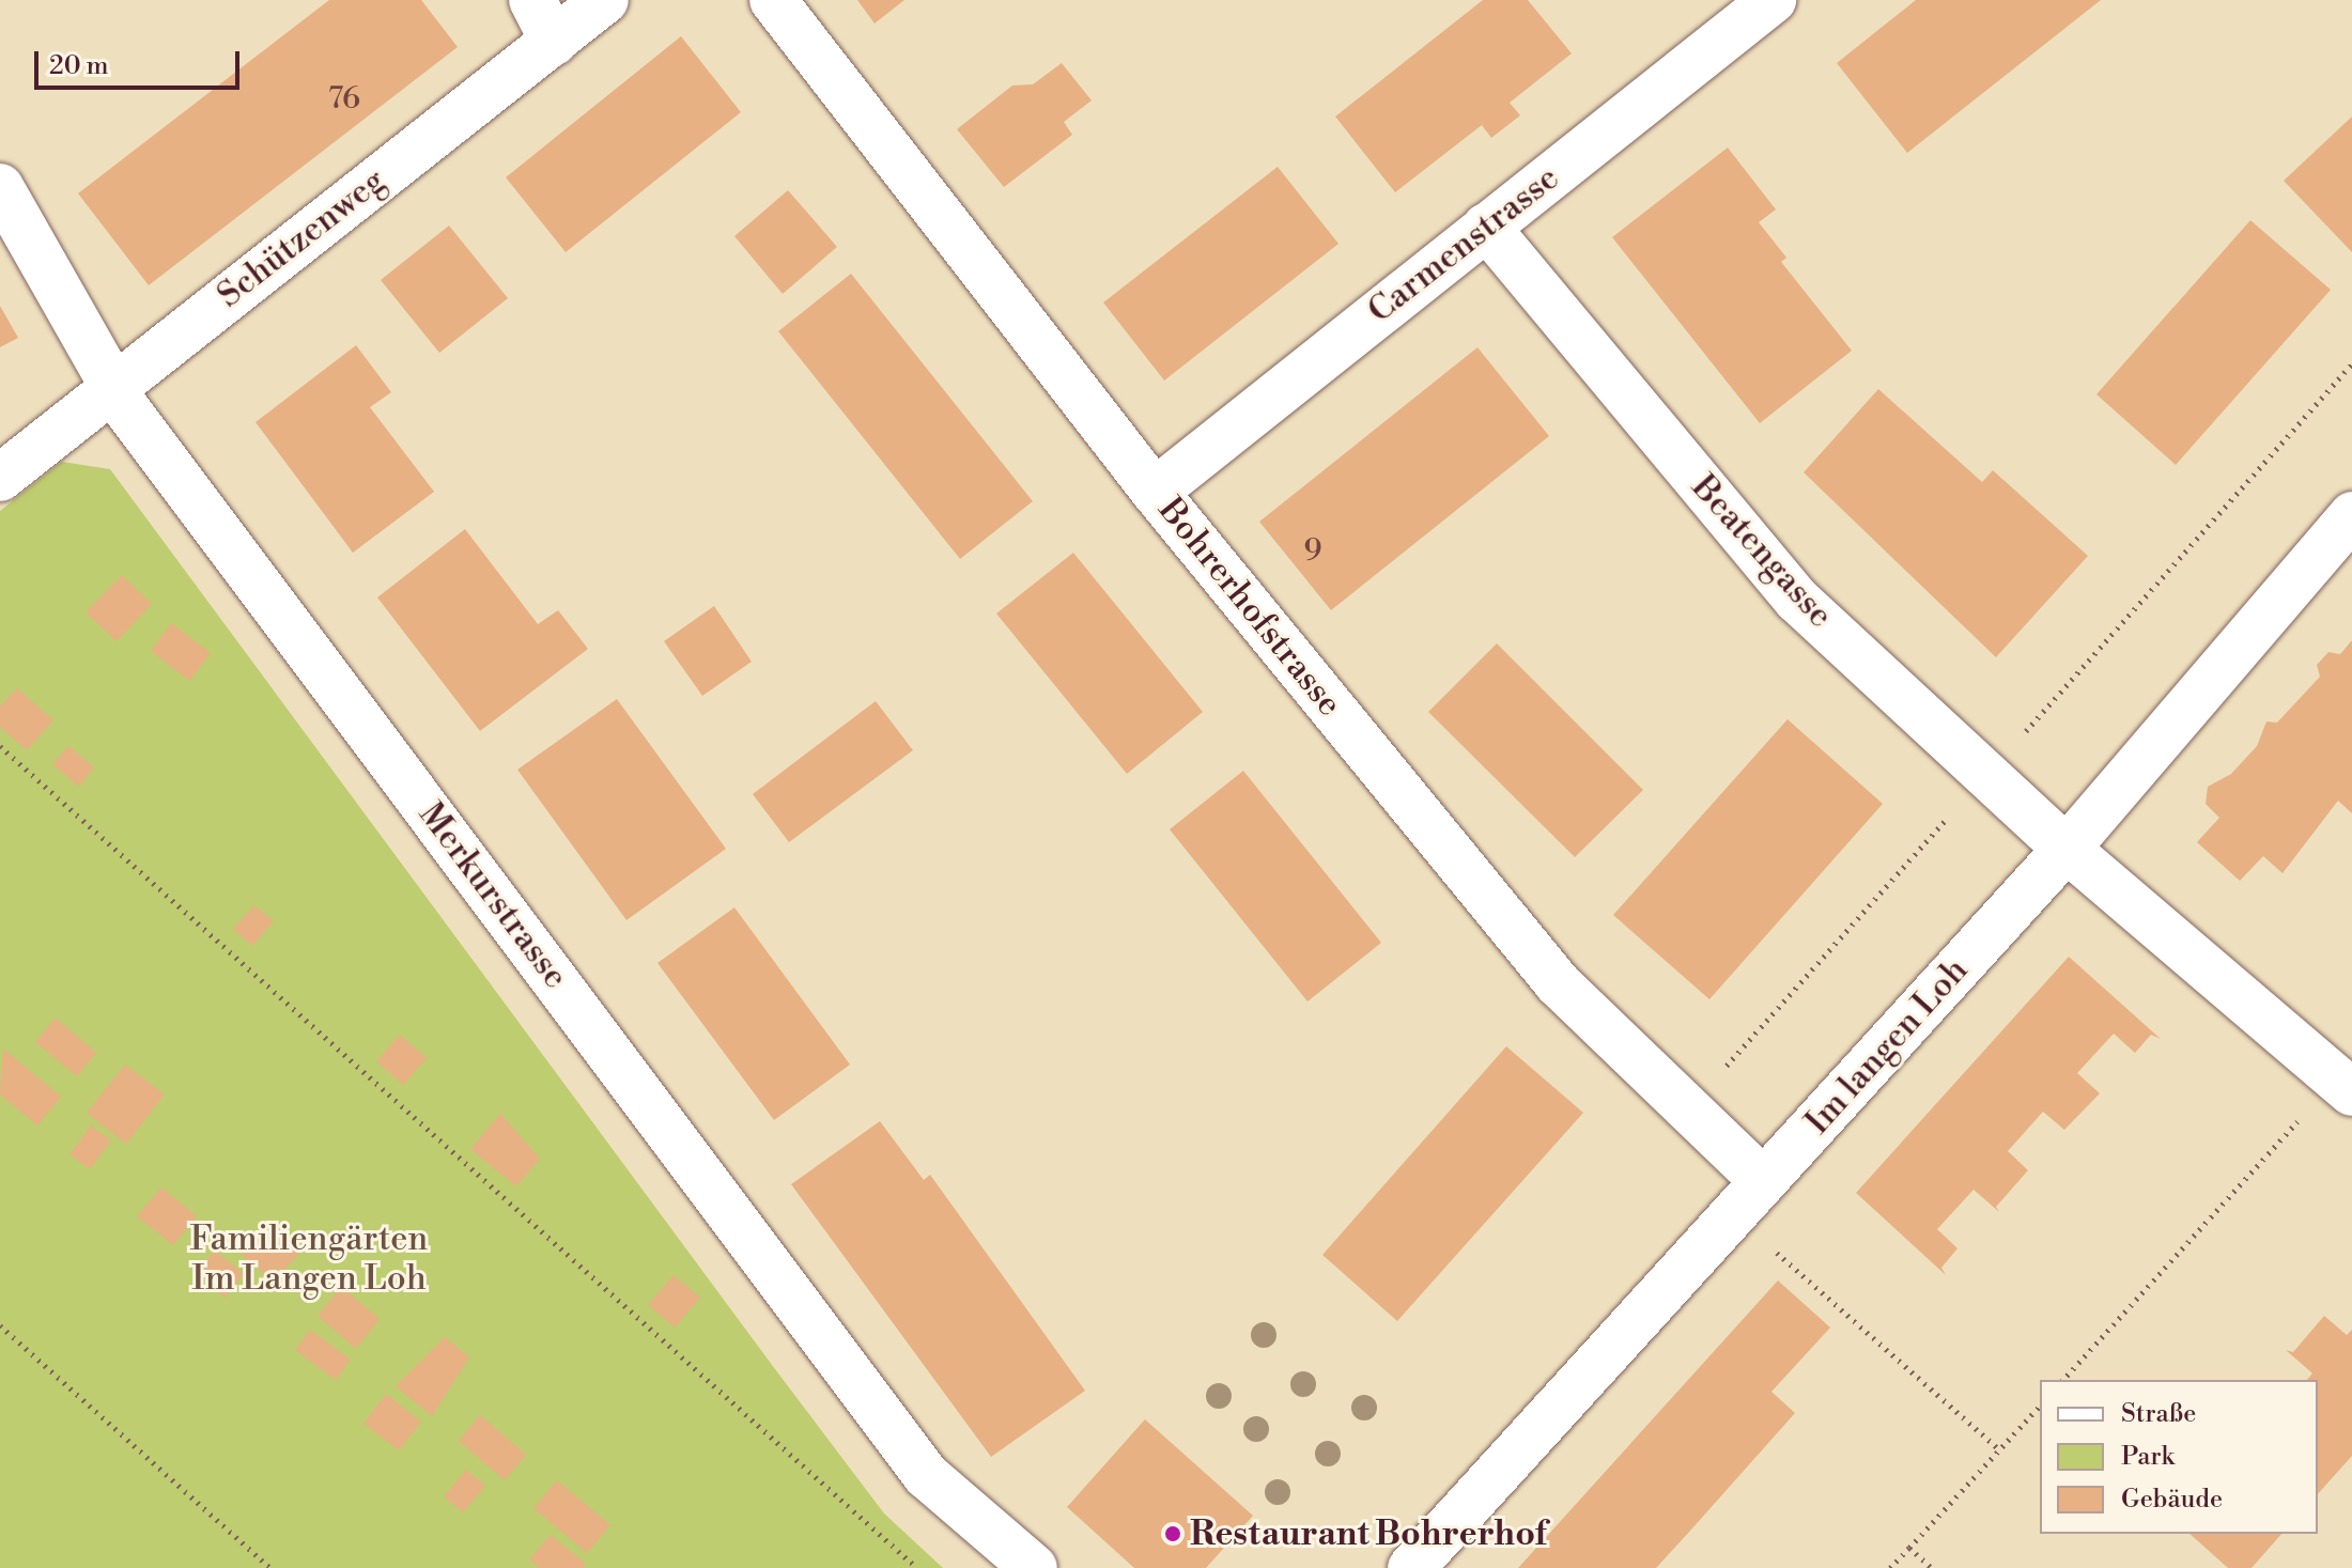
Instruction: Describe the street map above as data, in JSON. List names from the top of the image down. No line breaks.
{"streets":{"street":["Schützenweg","Carmenstrasse","Beatengasse","Bohrerhofstrasse","Merkurstrasse","Im langen Loh"]},"crossings":[["Schützenweg","Merkurstrasse"],["Carmenstrasse","Beatengasse"],["Carmenstrasse","Bohrerhofstrasse"],["Beatengasse","Im langen Loh"],["Bohrerhofstrasse","Im langen Loh"]],"parks":["Familiengärten Im Langen Loh"],"places":["Restaurant Bohrerhof"],"house_numbers":["76","9"],"legend":["Straße","Park","Gebäude"],"scale_bar":"20 m"}
